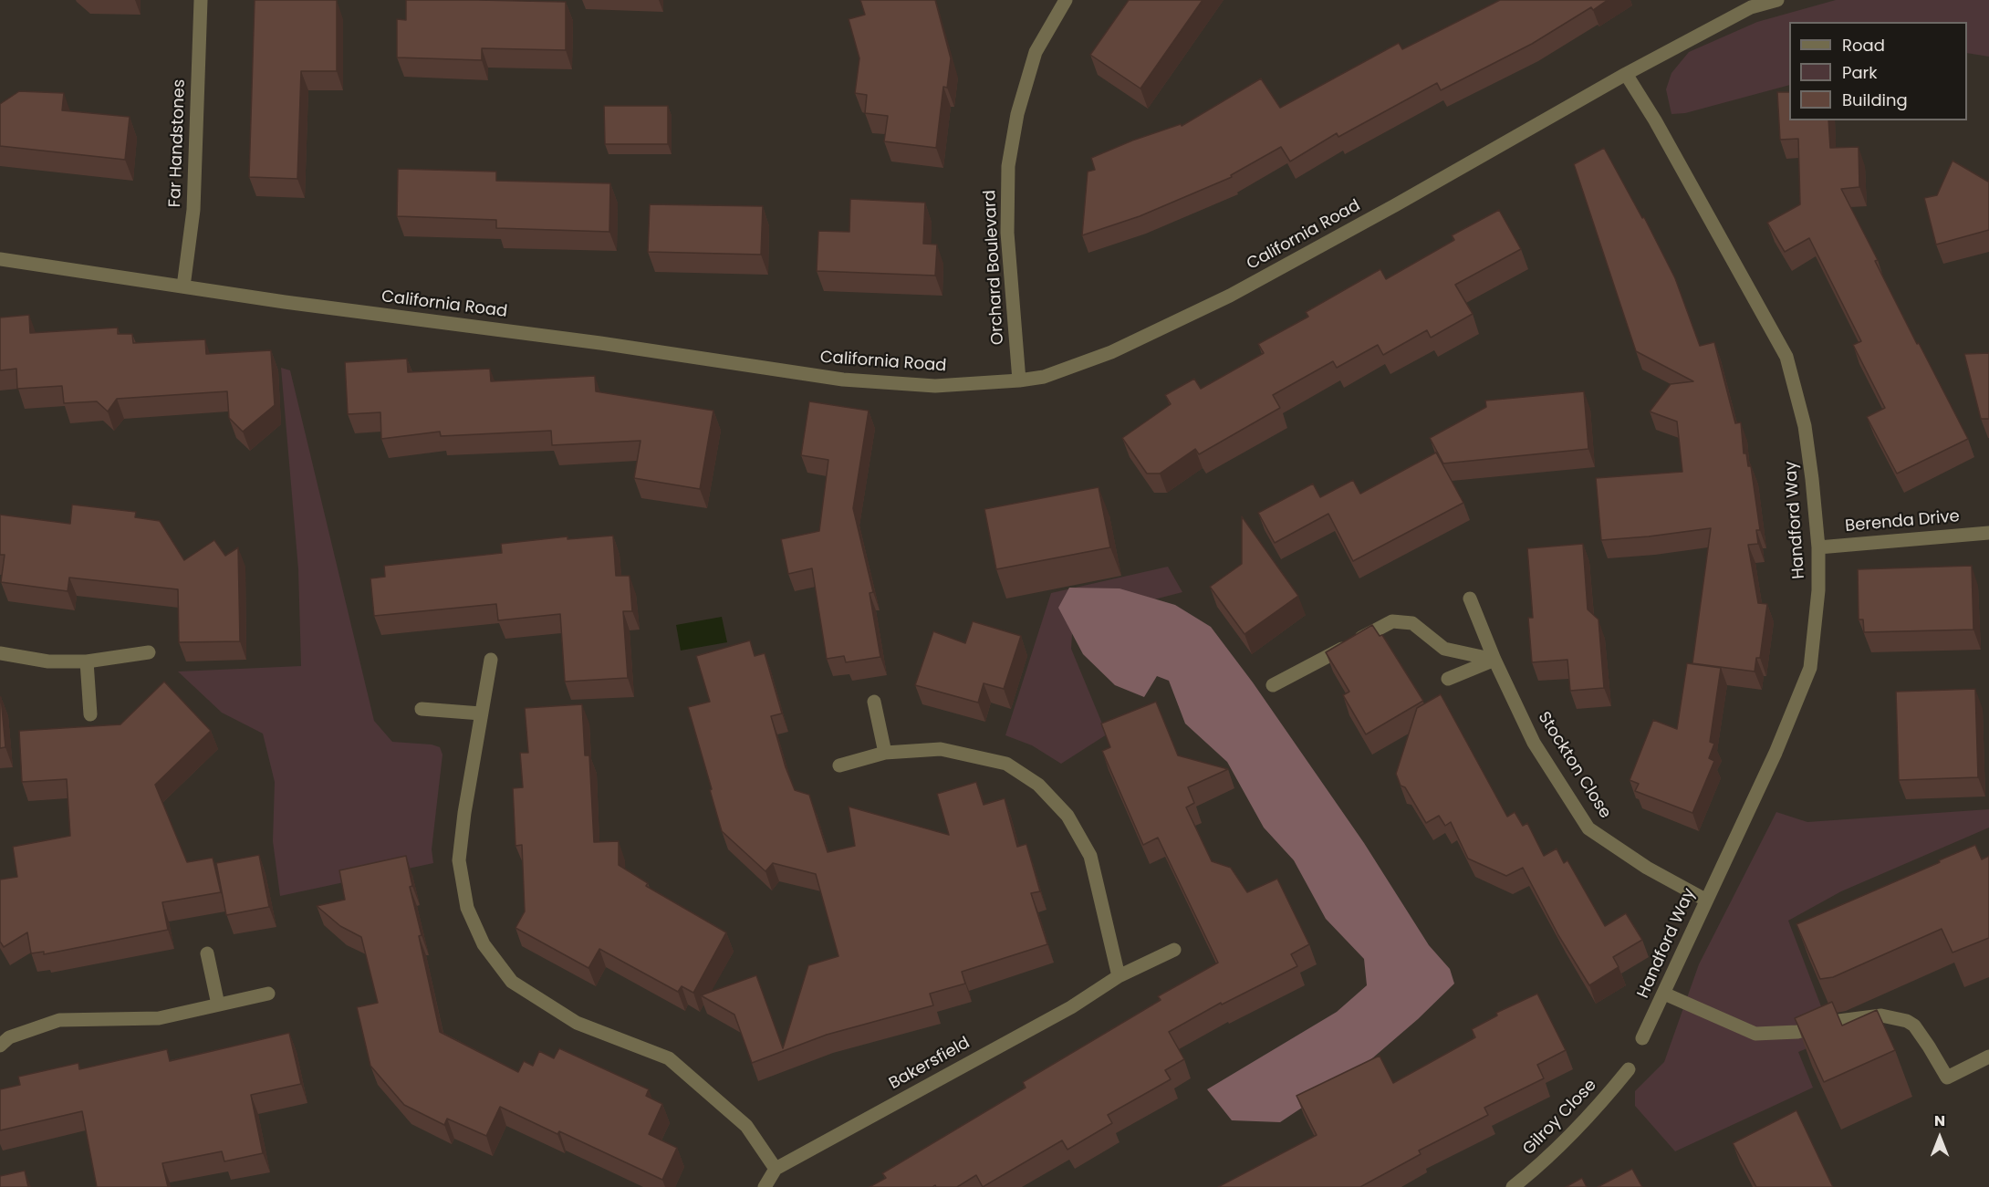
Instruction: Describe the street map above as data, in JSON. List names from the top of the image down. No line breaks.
{"streets":{"street":["Far Handstones","California Road","Orchard Boulevard","Handford Way","Berenda Drive","Stockton Close","Bakersfield","Gilroy Close"]},"crossings":[["Far Handstones","California Road"],["California Road","Orchard Boulevard"],["California Road","Handford Way"],["Handford Way","Berenda Drive"],["Handford Way","Stockton Close"]],"legend":["Road","Park","Building"],"north":"top"}
